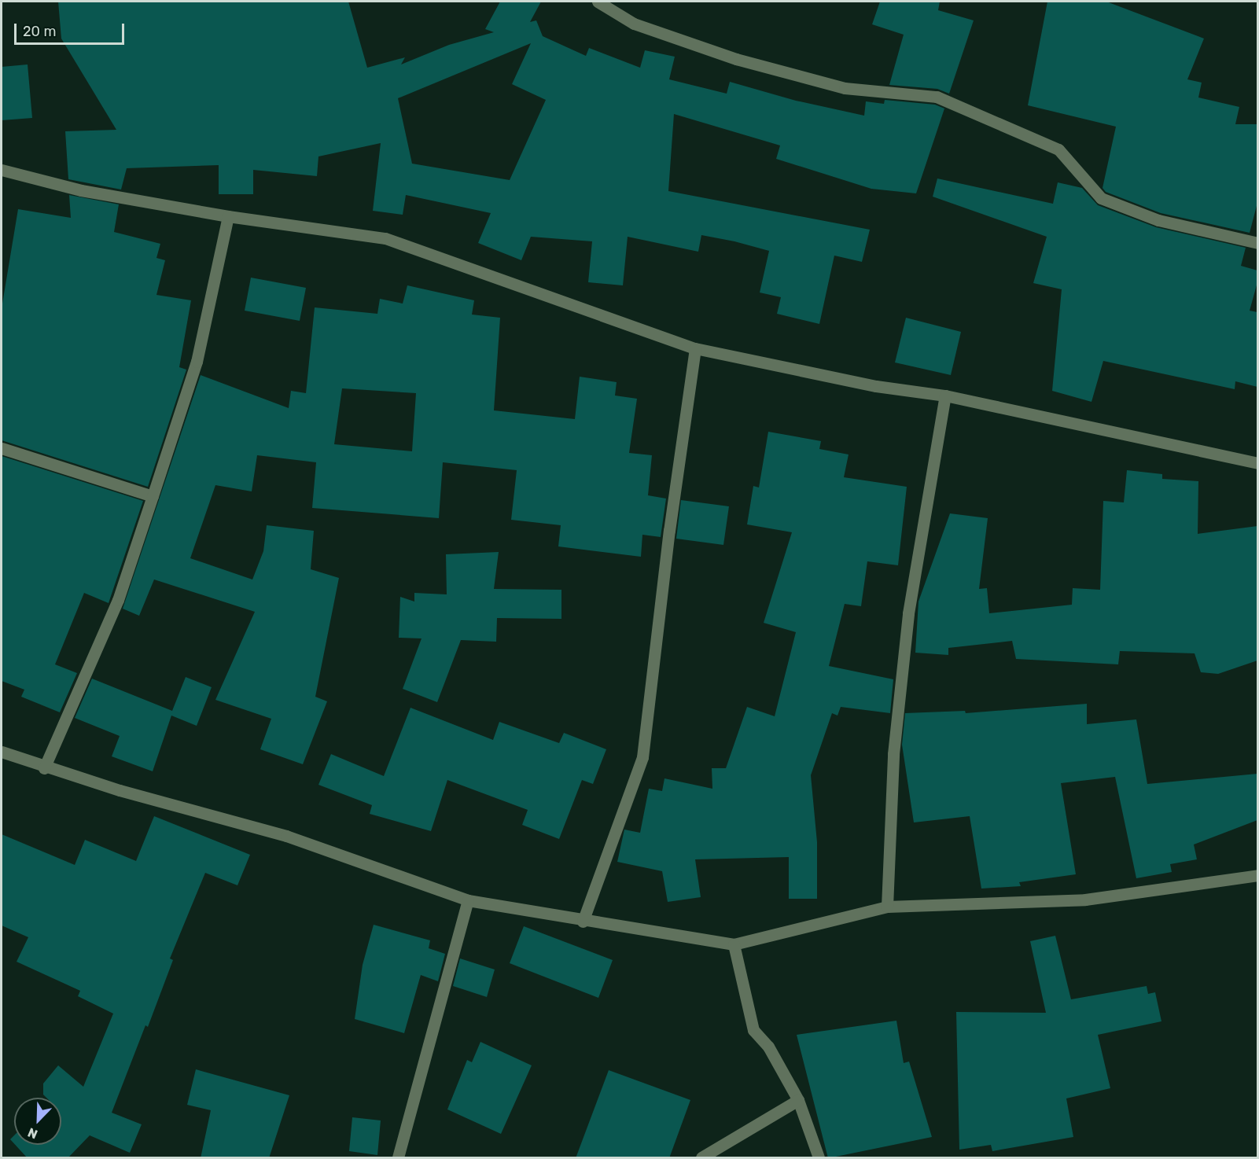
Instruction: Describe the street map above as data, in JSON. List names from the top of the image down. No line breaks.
{"scale_bar":"20 m","north":"bottom left"}
